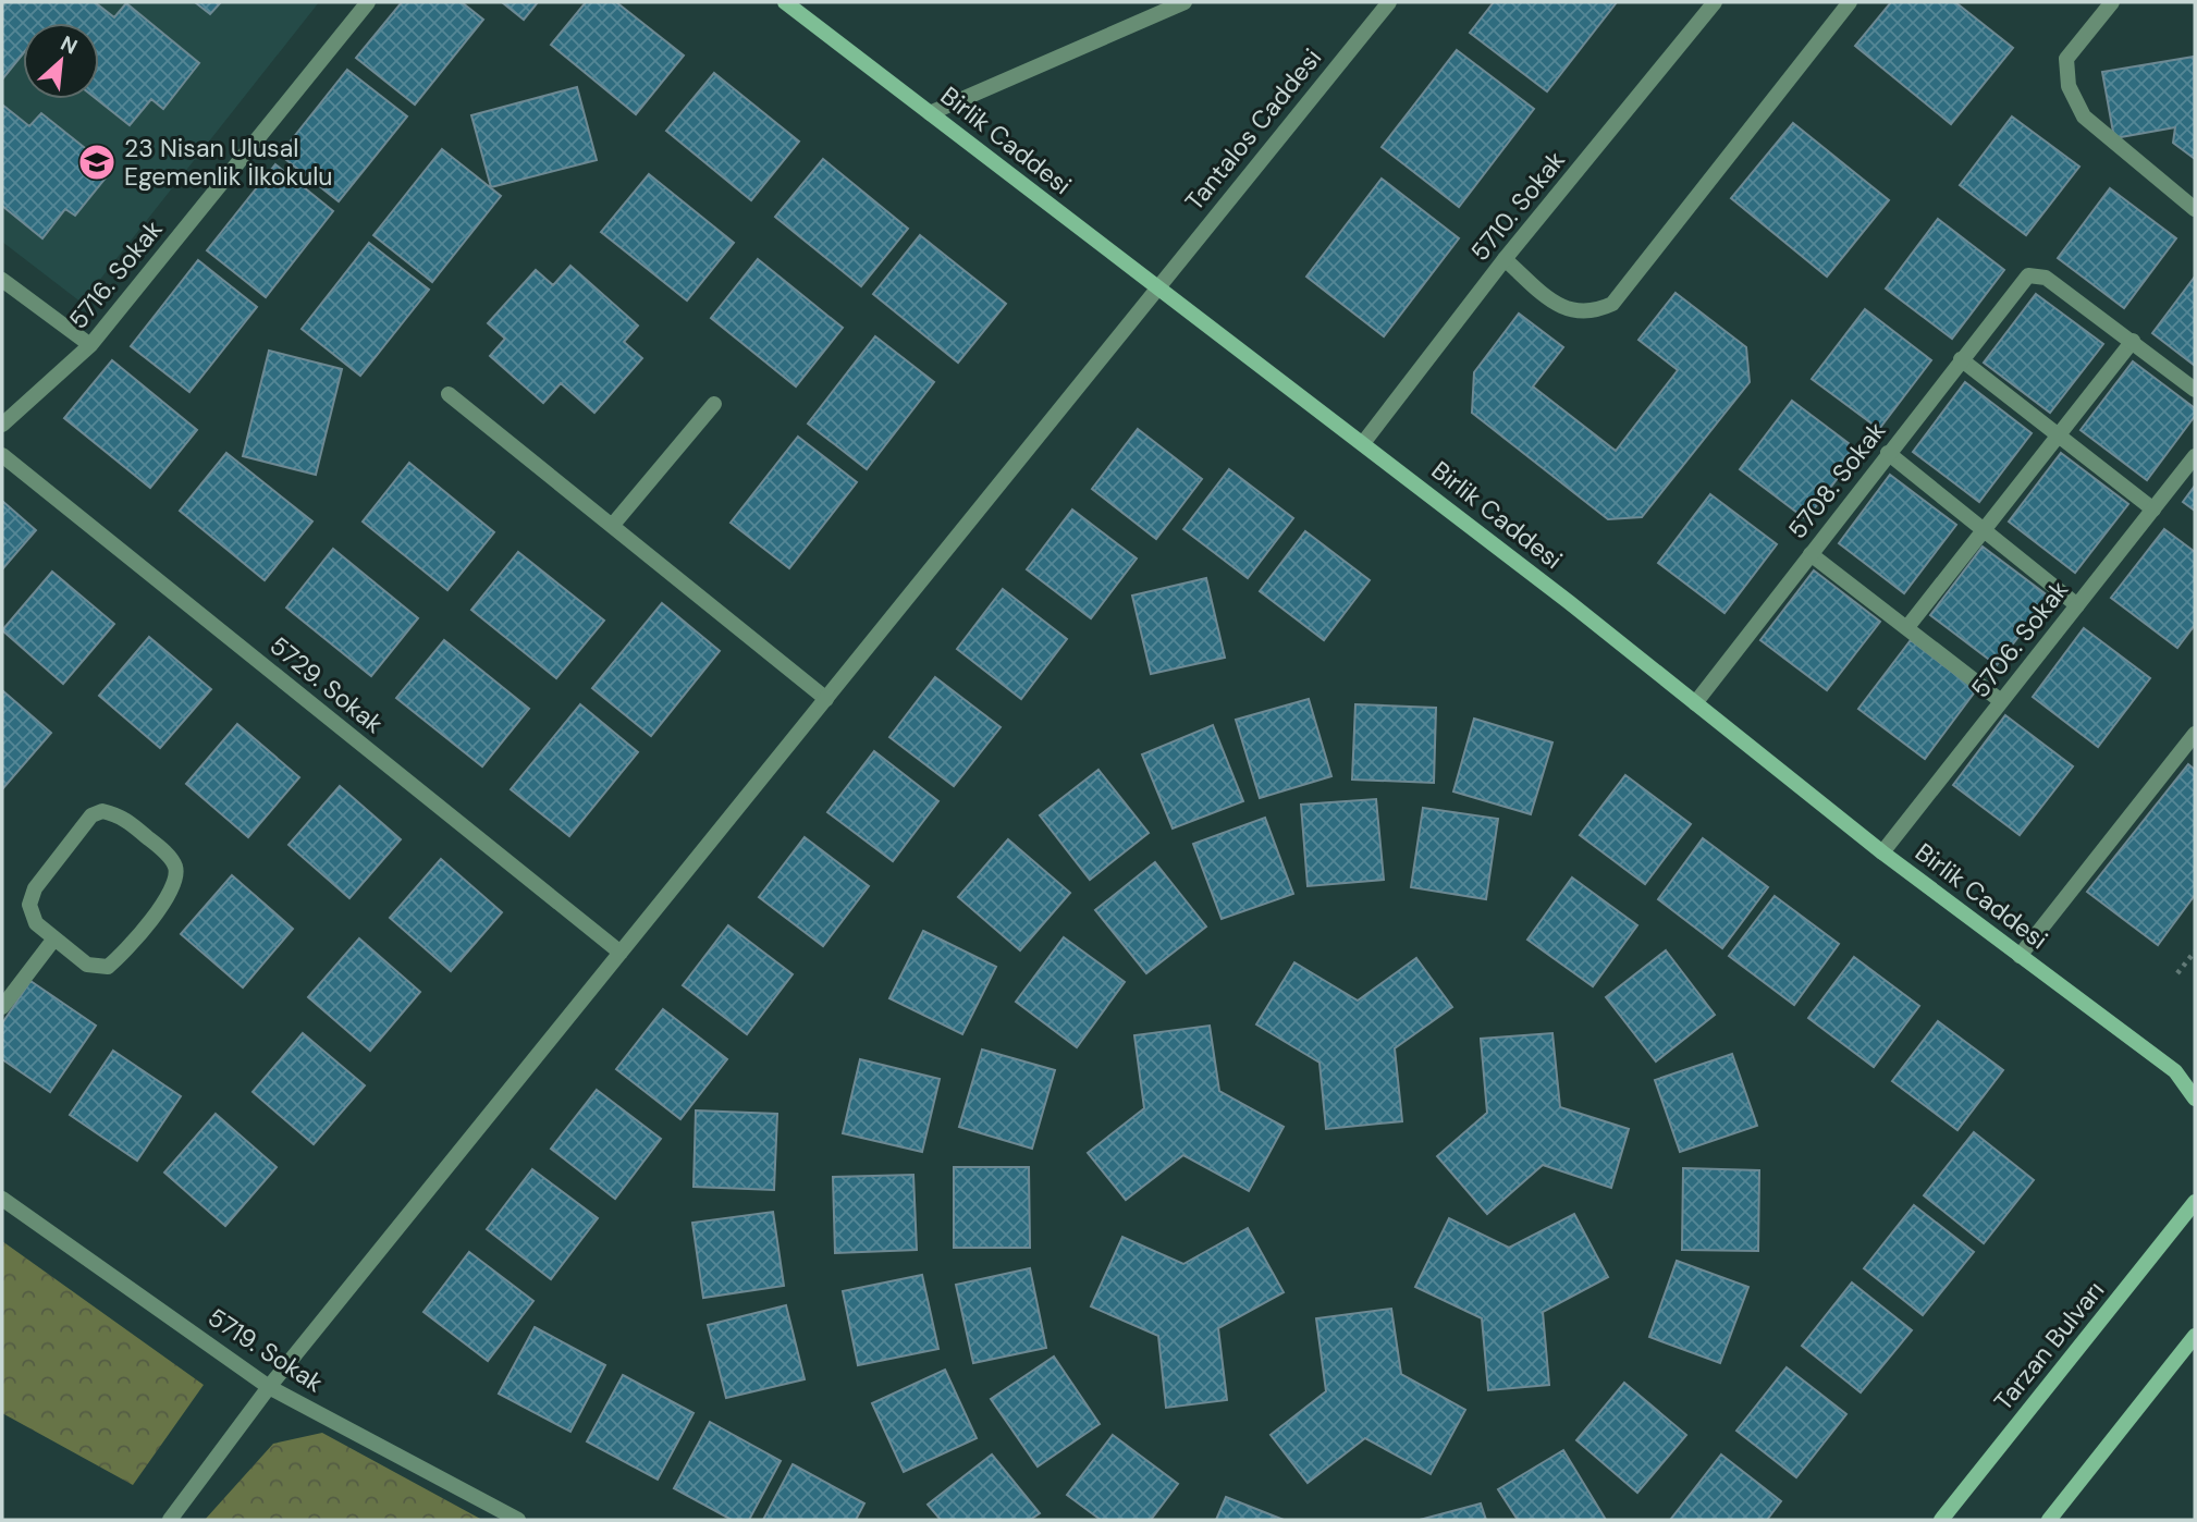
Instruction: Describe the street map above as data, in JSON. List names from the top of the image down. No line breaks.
{"streets":{"street":["Tantalos Caddesi","Birlik Caddesi","5710. Sokak","5716. Sokak","5708. Sokak","5706. Sokak","5729. Sokak","Tarzan Bulvarı","5719. Sokak"]},"crossings":[["Tantalos Caddesi","Birlik Caddesi"],["Tantalos Caddesi","5729. Sokak"],["Tantalos Caddesi","5719. Sokak"],["Birlik Caddesi","5710. Sokak"],["Birlik Caddesi","5708. Sokak"],["Birlik Caddesi","5706. Sokak"]],"places":{"school or university":["23 Nisan Ulusal Egemenlik İlkokulu"]},"north":"top right"}
